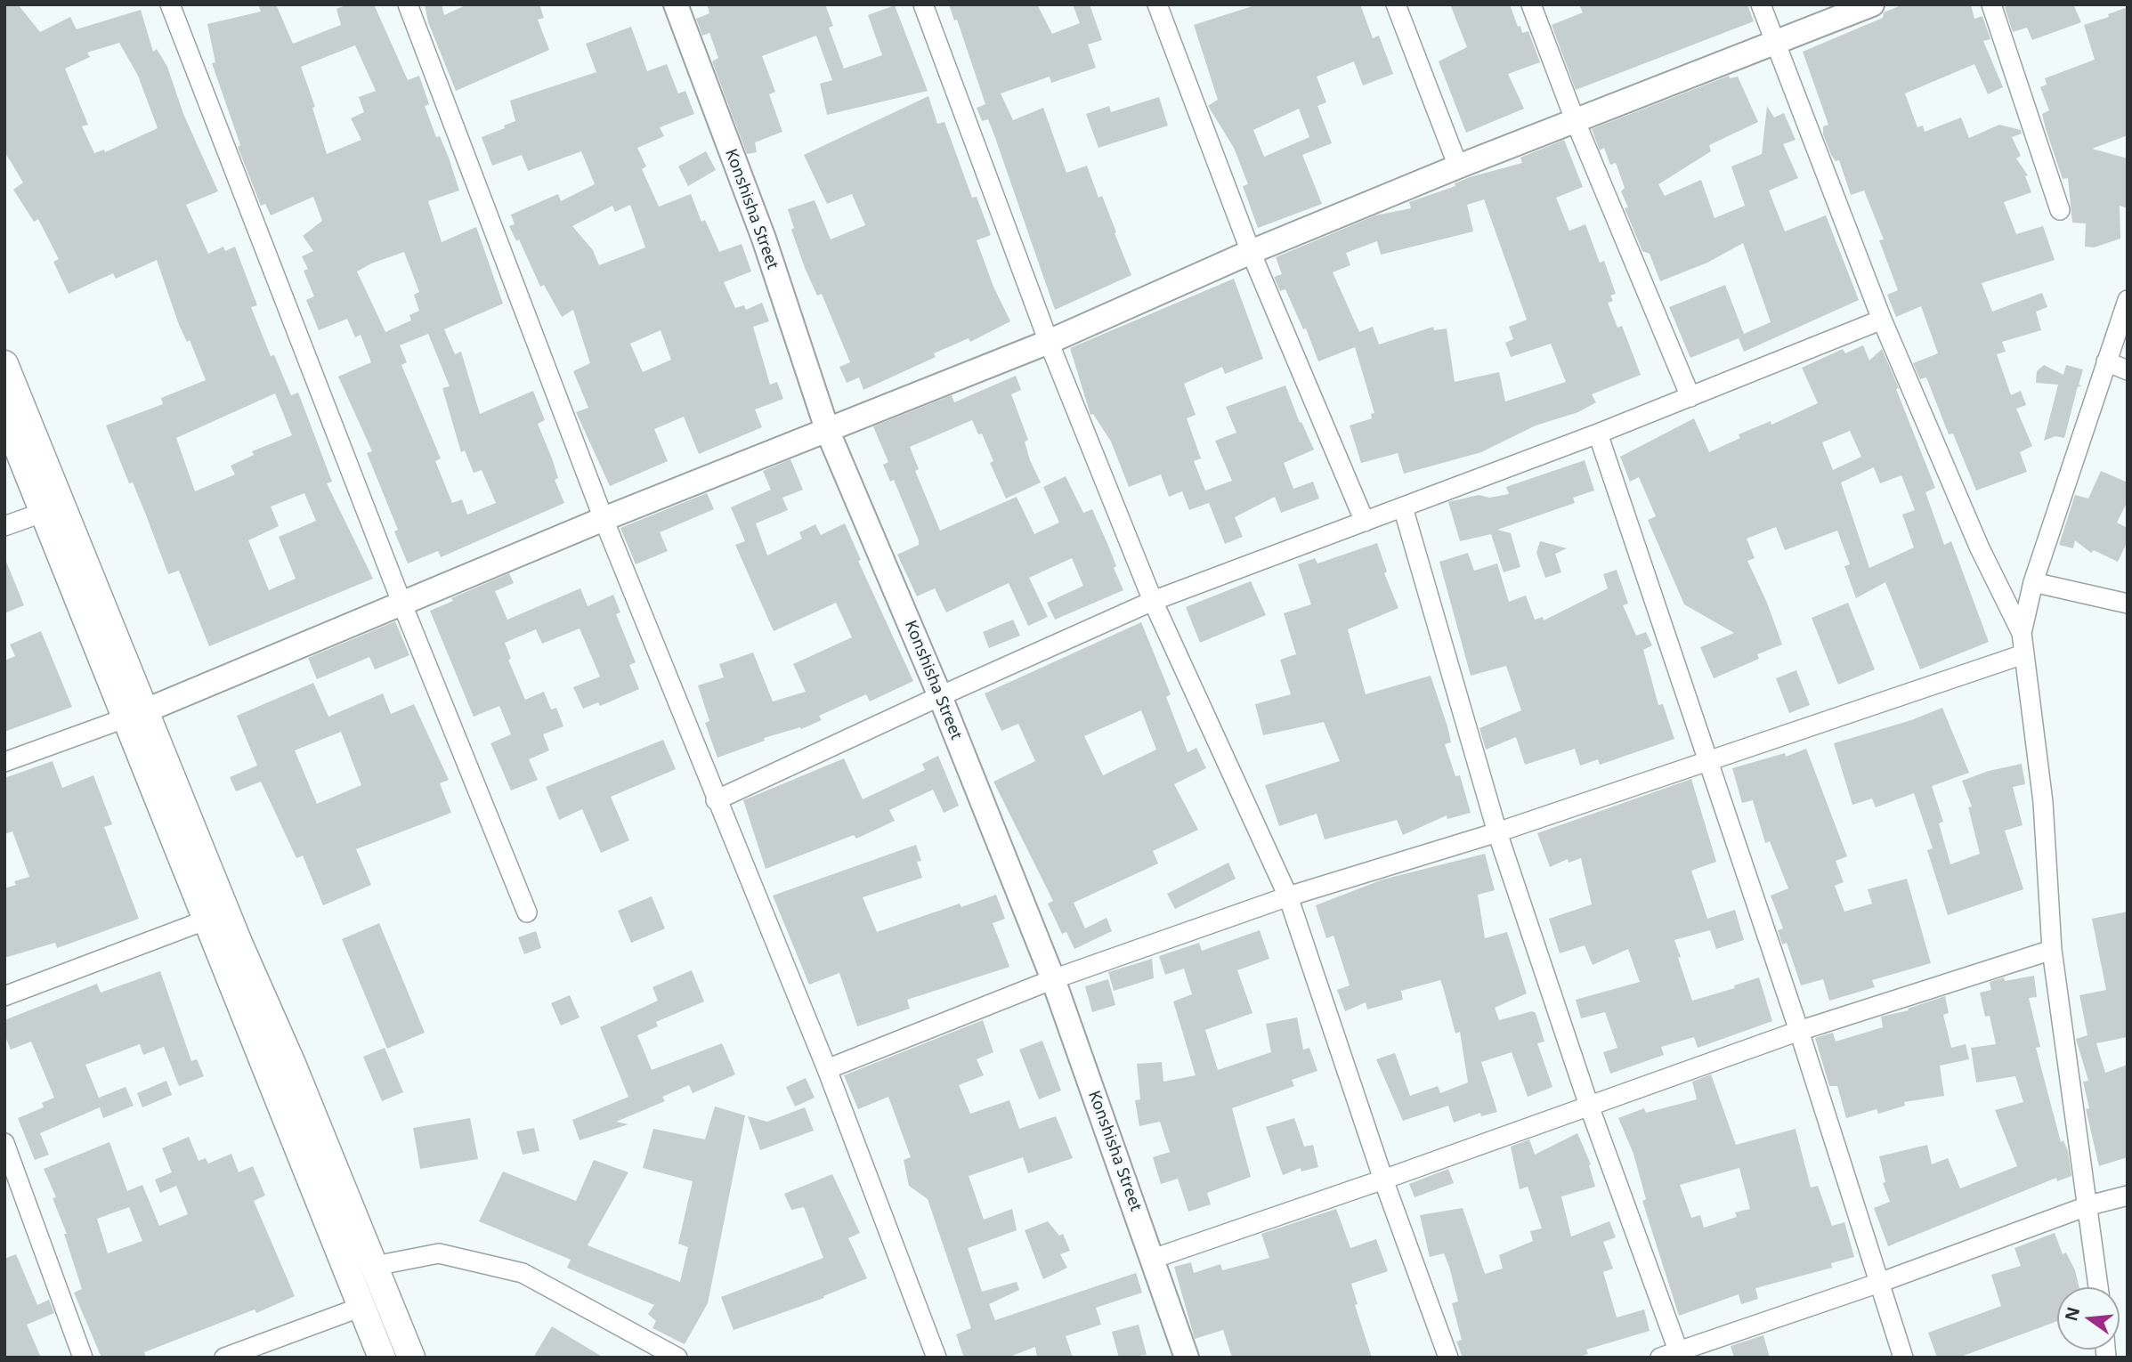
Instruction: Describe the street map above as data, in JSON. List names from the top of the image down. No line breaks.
{"streets":{"street":["Konshisha Street"]},"north":"left"}
